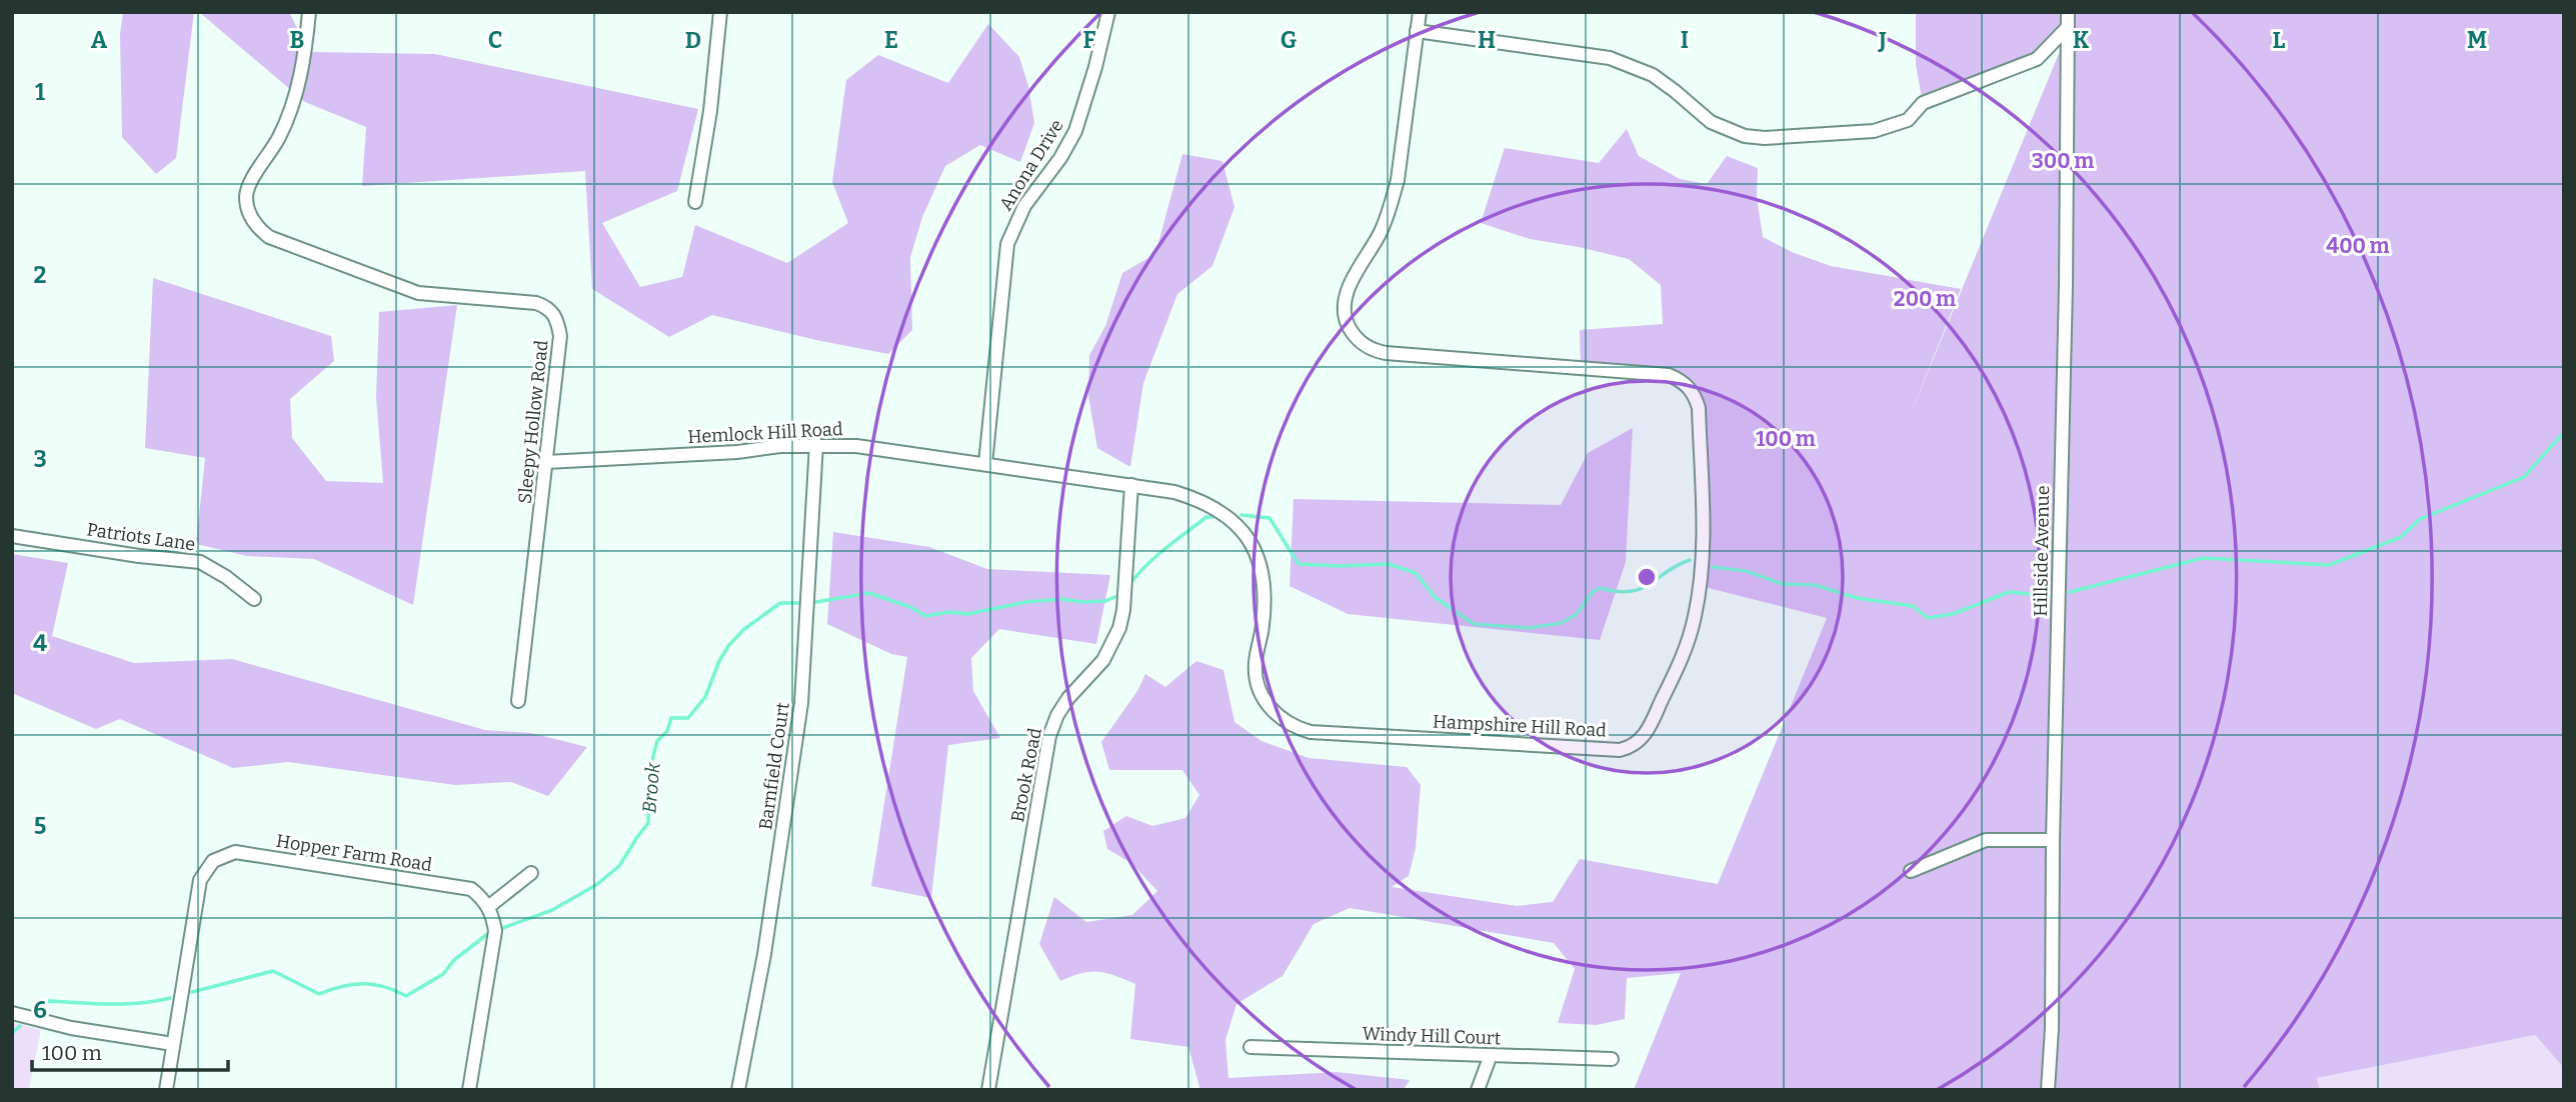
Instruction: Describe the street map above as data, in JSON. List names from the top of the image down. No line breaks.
{"streets":{"street":["Anona Drive","Sleepy Hollow Road","Hemlock Hill Road","Patriots Lane","Hillside Avenue","Hampshire Hill Road","Barnfield Court","Brook Road","Hopper Farm Road","Windy Hill Court"]},"crossings":[["Anona Drive","Hemlock Hill Road"],["Anona Drive","Hampshire Hill Road"],["Sleepy Hollow Road","Hemlock Hill Road"],["Hemlock Hill Road","Hampshire Hill Road"],["Hemlock Hill Road","Barnfield Court"],["Hampshire Hill Road","Brook Road"]],"water":["Brook"],"scale_bar":"100 m","grid":{"columns":["A","B","C","D","E","F","G","H","I","J","K","L","M"],"rows":["1","2","3","4","5","6"]},"rings":["300 m","400 m","200 m","100 m"]}
